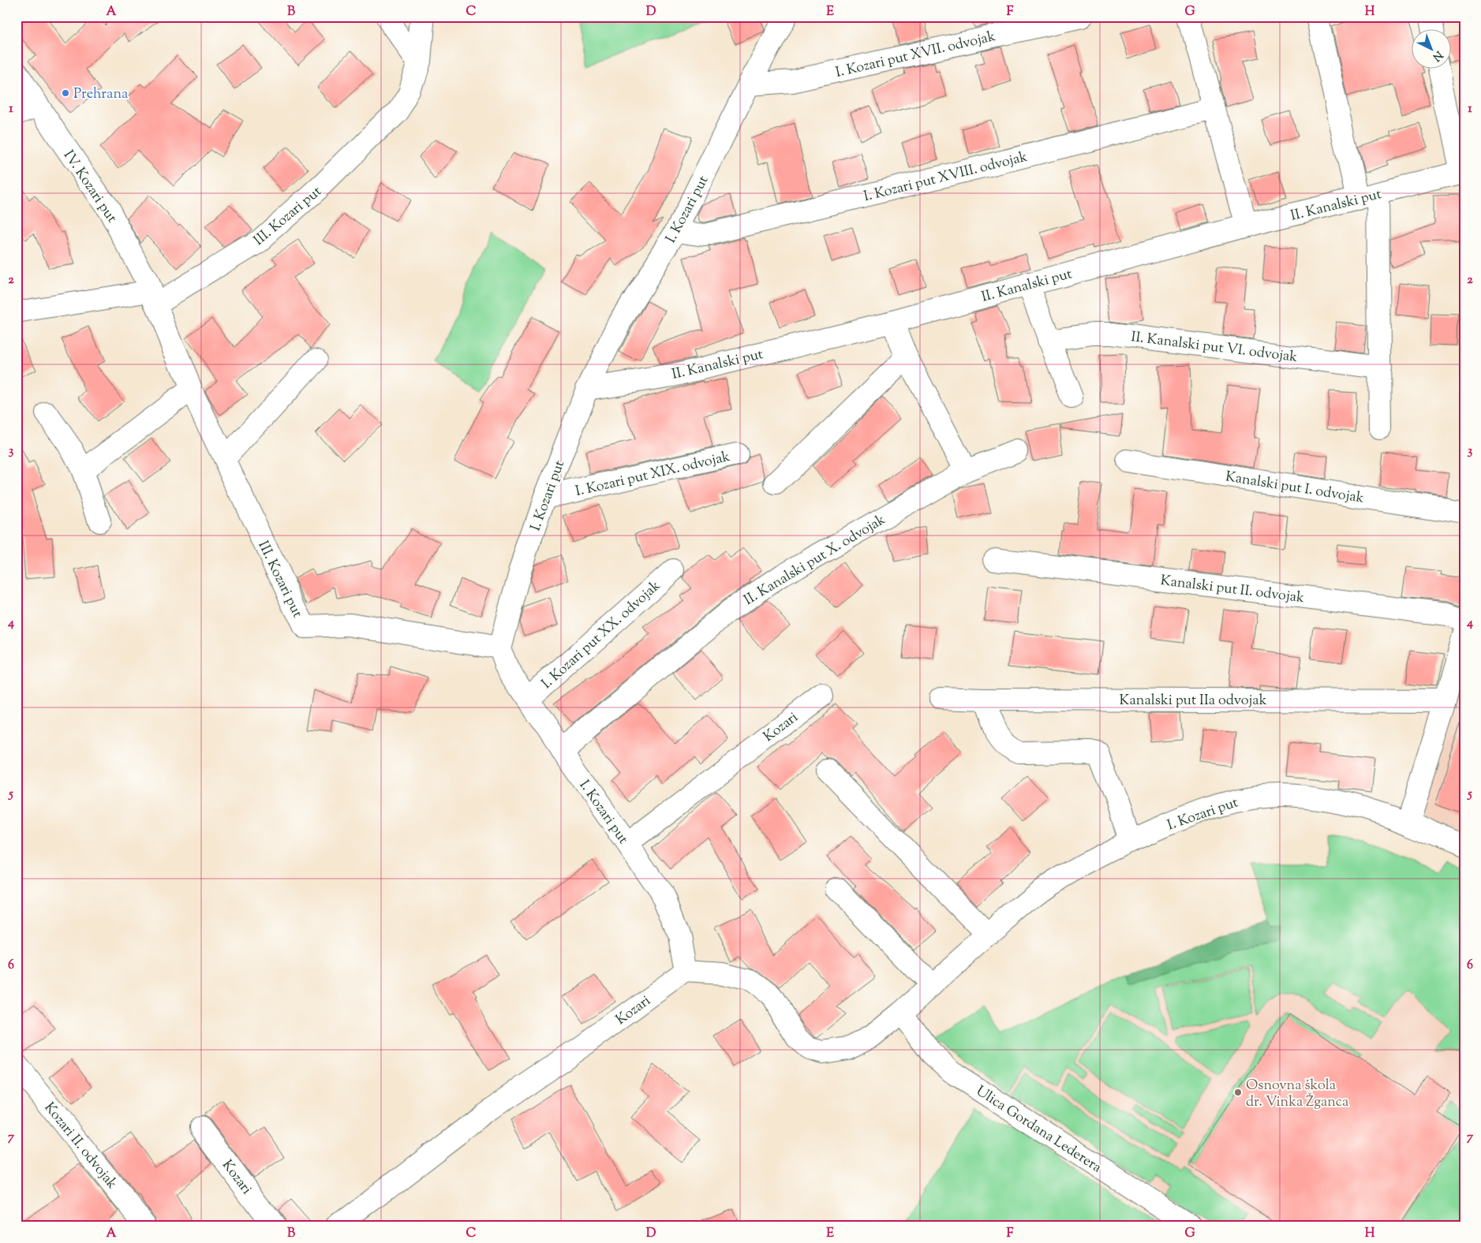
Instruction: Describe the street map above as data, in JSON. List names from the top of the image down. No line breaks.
{"streets":{"street":["I. Kozari put XVII. odvojak","I. Kozari put XVIII. odvojak","IV. Kozari put","II. Kanalski put","I. Kozari put","III. Kozari put","II. Kanalski put VI. odvojak","I. Kozari put XIX. odvojak","Kanalski put I. odvojak","II. Kanalski put X. odvojak","Kanalski put II. odvojak","I. Kozari put XX. odvojak","Kanalski put IIa odvojak","Kozari","Ulica Gordana Lederera","Kozari II. odvojak"]},"crossings":[["I. Kozari put XVII. odvojak","I. Kozari put"],["I. Kozari put XVIII. odvojak","I. Kozari put"],["IV. Kozari put","III. Kozari put"],["II. Kanalski put","I. Kozari put"],["I. Kozari put","III. Kozari put"],["I. Kozari put","I. Kozari put XIX. odvojak"],["I. Kozari put","II. Kanalski put X. odvojak"],["I. Kozari put","Kanalski put II. odvojak"],["I. Kozari put","I. Kozari put XX. odvojak"],["I. Kozari put","Kozari"],["Kanalski put II. odvojak","Kanalski put IIa odvojak"]],"places":["Prehrana","Osnovna škola dr. Vinka Žganca"],"north":"bottom right","grid":{"columns":["A","B","C","D","E","F","G","H"],"rows":["1","2","3","4","5","6","7"]}}
